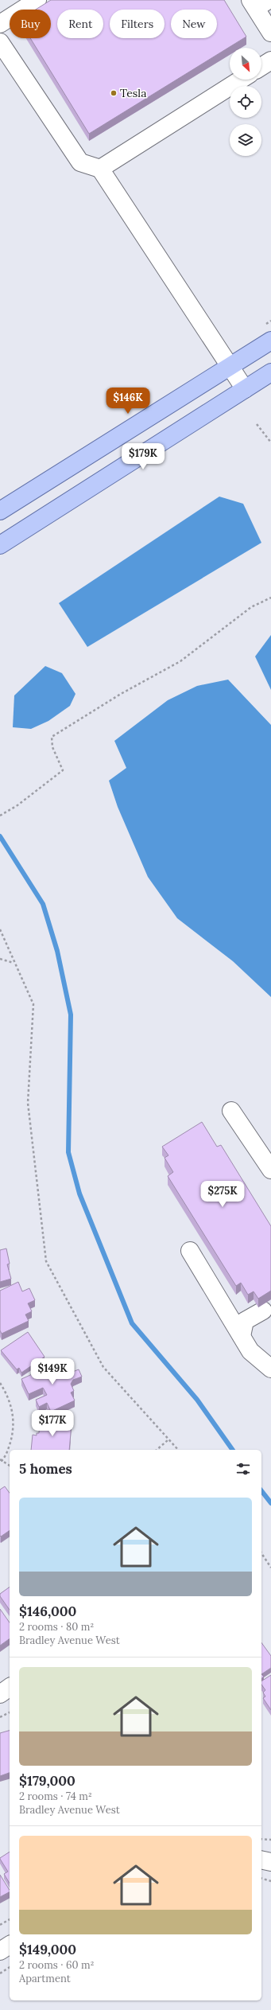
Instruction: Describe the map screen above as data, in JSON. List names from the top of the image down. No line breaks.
{"places":["Tesla"],"north":"bottom right","page":{"chip":["Buy","Rent","Filters","New"],"price":["$146K","$179K","$275K","$149K","$177K"],"heading":"5 homes","list":[{"name":"$146,000","note":"2 rooms · 80 m² · Bradley Avenue West"},{"name":"$179,000","note":"2 rooms · 74 m² · Bradley Avenue West"},{"name":"$149,000","note":"2 rooms · 60 m² · Apartment"}]}}
